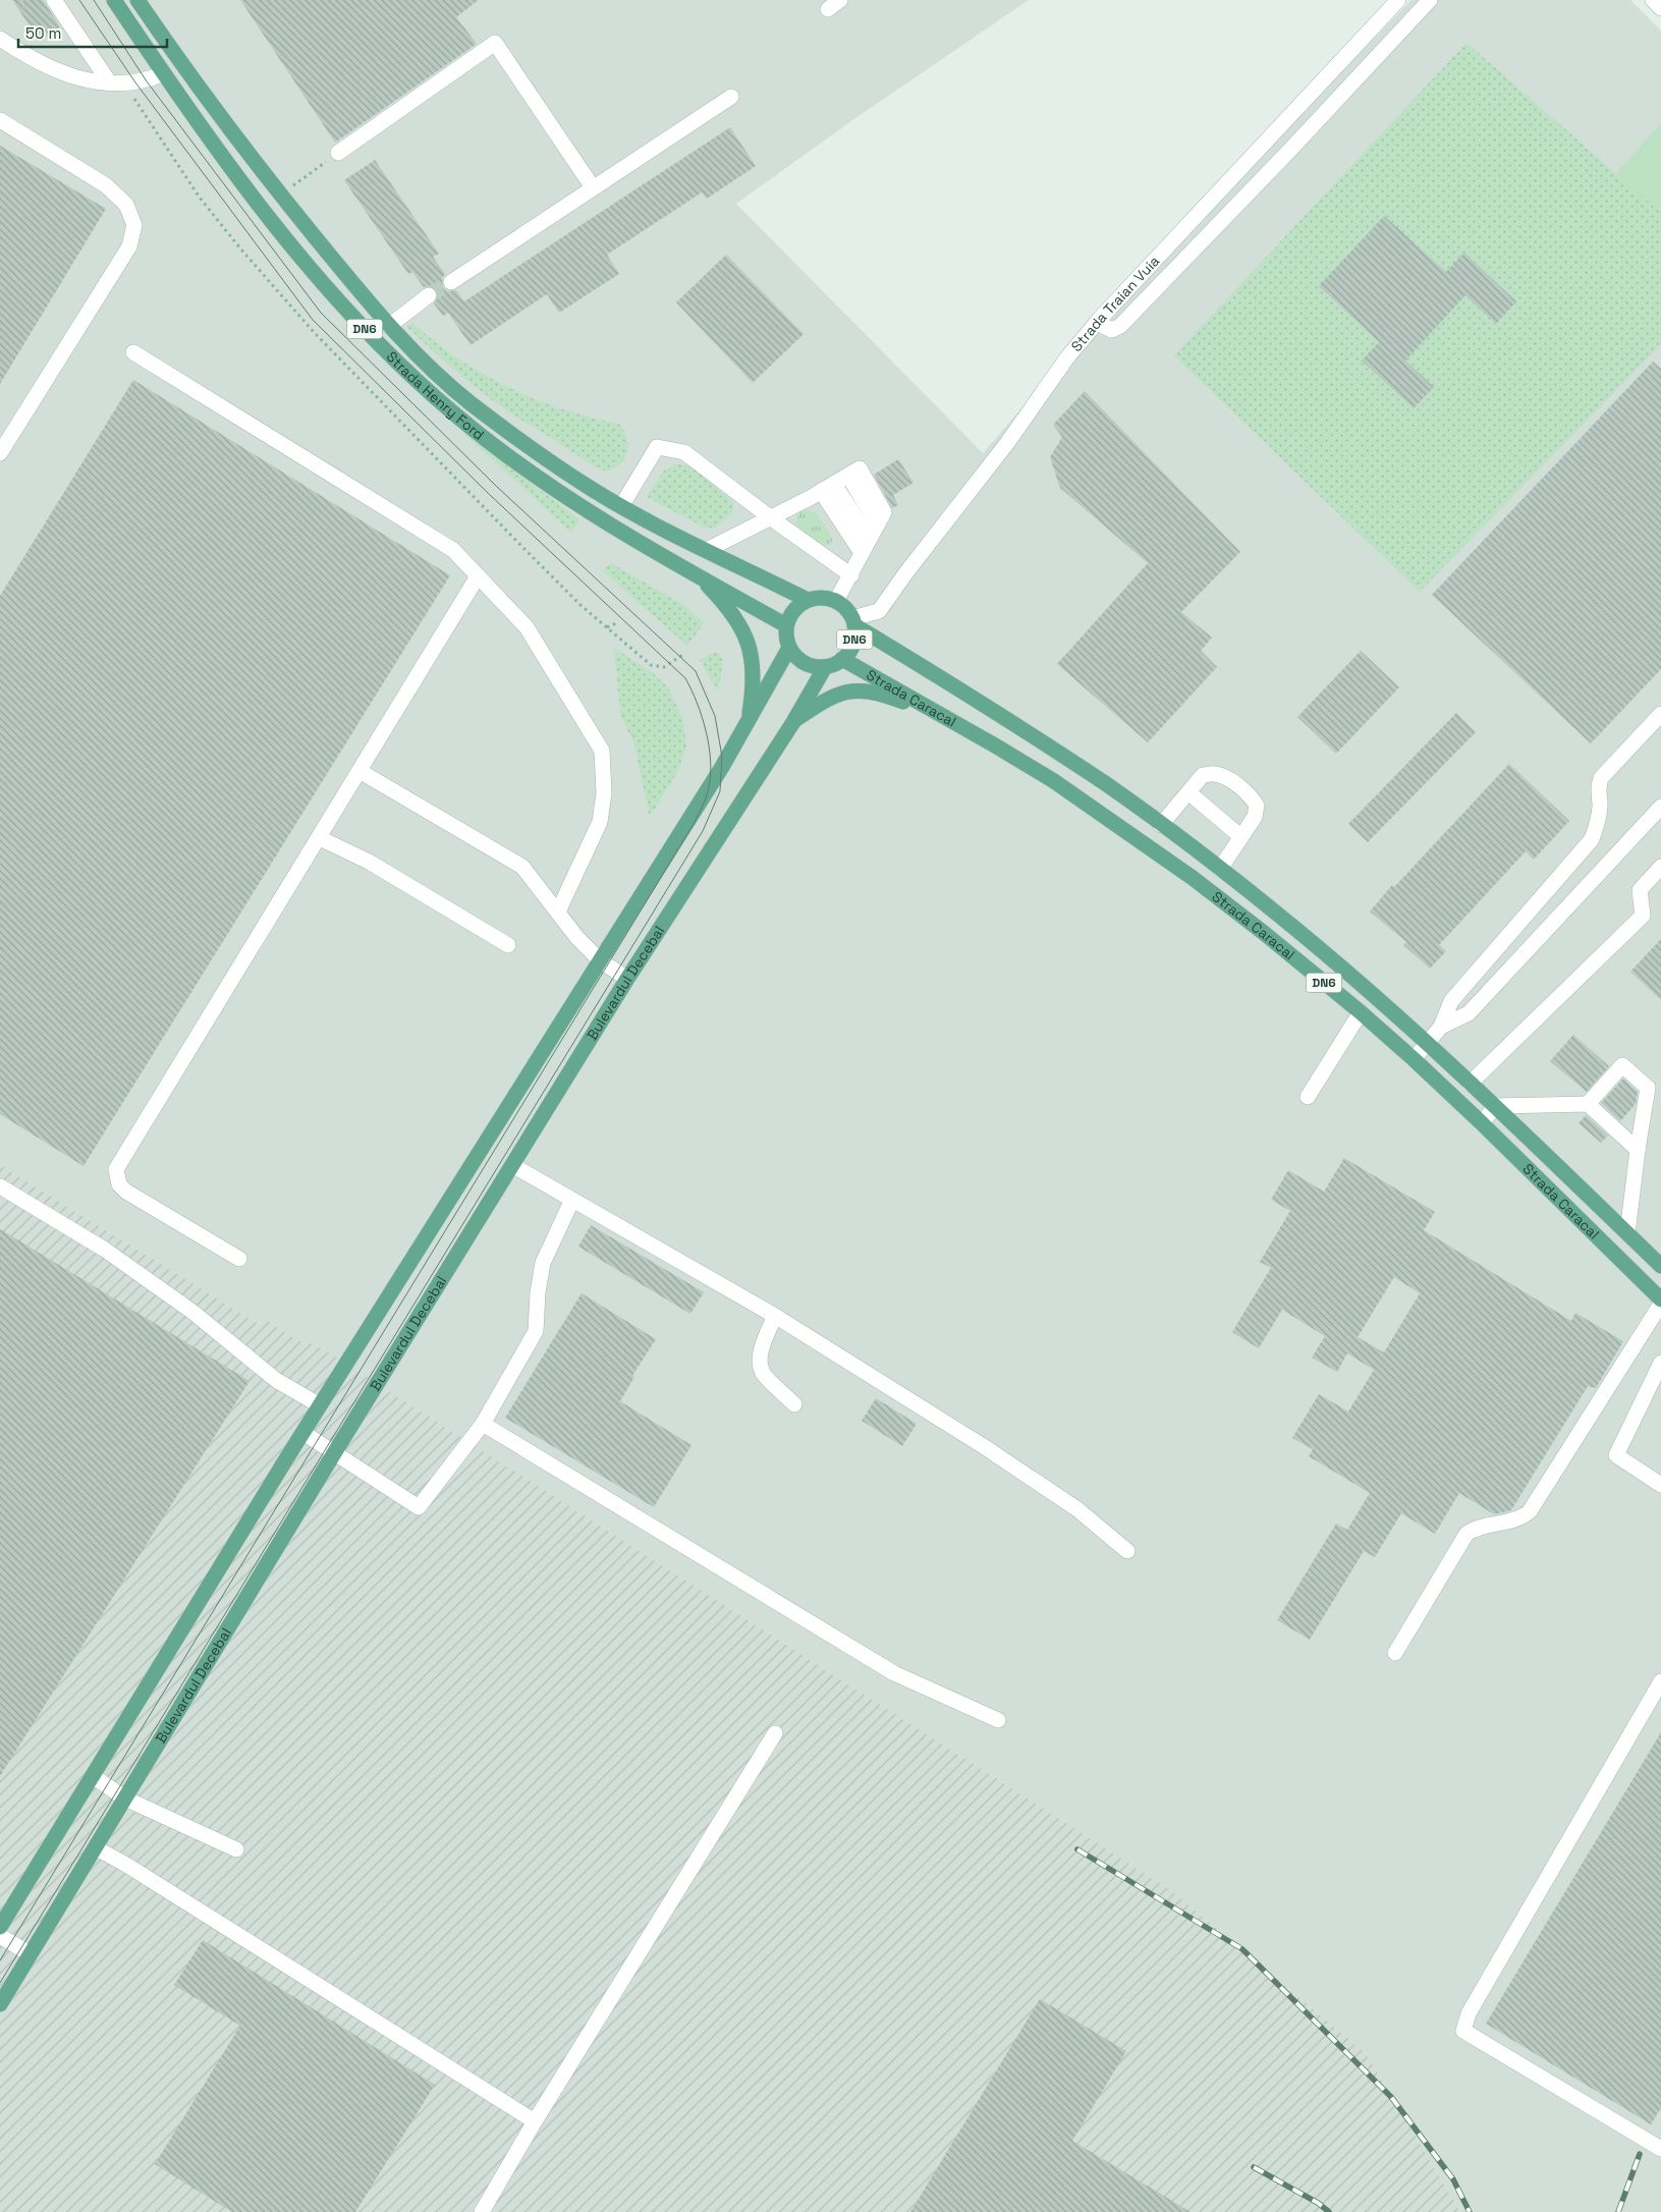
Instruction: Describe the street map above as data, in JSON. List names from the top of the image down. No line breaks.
{"streets":{"main road":["DN6","Strada Henry Ford","Strada Caracal","Bulevardul Decebal"],"street":["Strada Traian Vuia"]},"crossings":[["Strada Traian Vuia","DN6"],["Strada Traian Vuia","Strada Henry Ford"],["Strada Traian Vuia","Strada Caracal"],["Strada Traian Vuia","Bulevardul Decebal"],["DN6","Strada Henry Ford"],["DN6","Strada Caracal"],["DN6","Bulevardul Decebal"],["Strada Henry Ford","Strada Caracal"],["Strada Henry Ford","Bulevardul Decebal"],["Strada Caracal","Bulevardul Decebal"]],"scale_bar":"50 m"}
